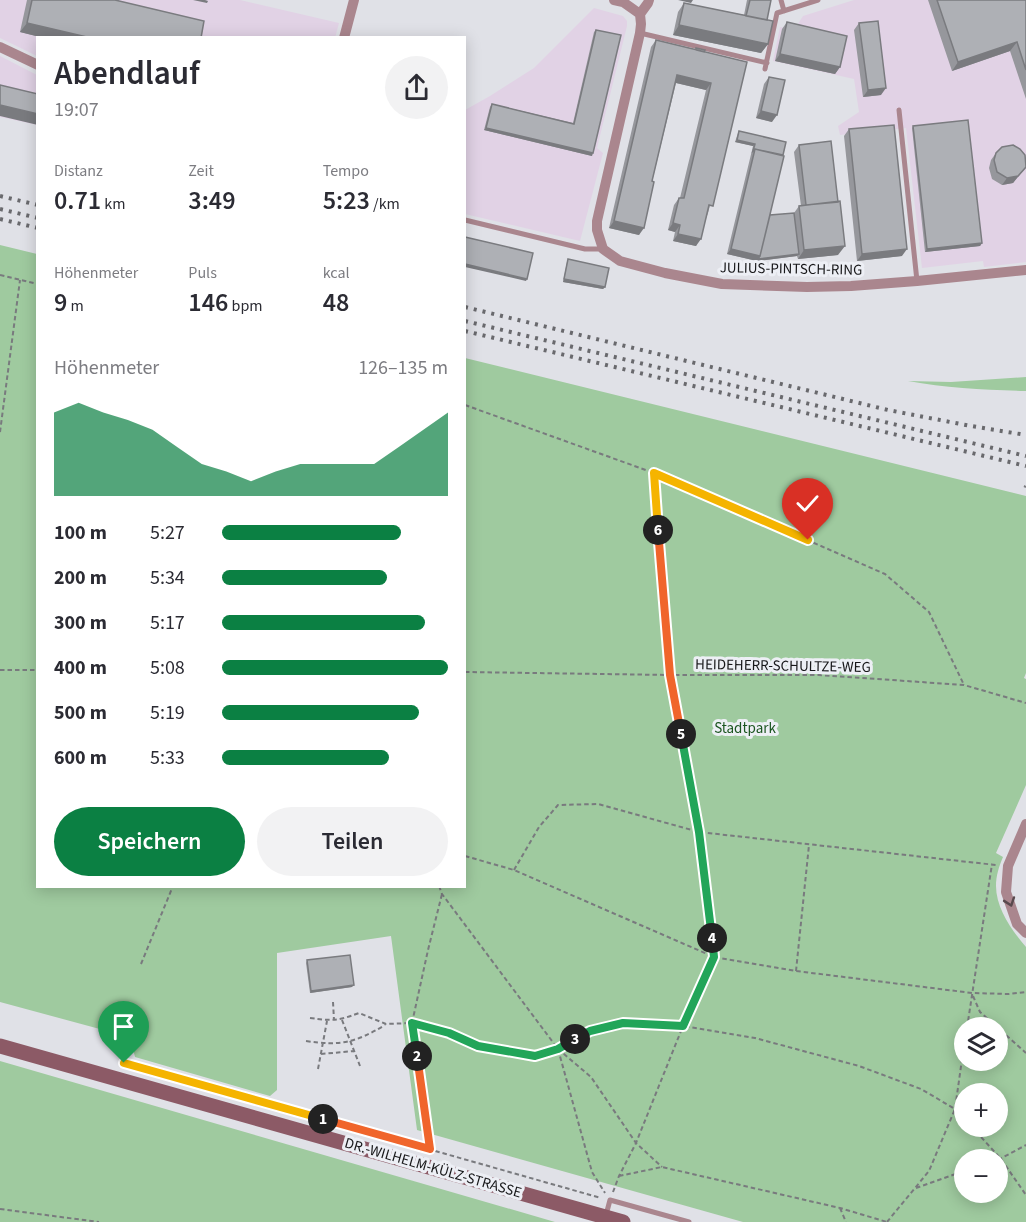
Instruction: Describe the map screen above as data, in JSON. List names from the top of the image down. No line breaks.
{"streets":{"main road":["DR.-WILHELM-KÜLZ-STRASSE"],"street":["JULIUS-PINTSCH-RING"],"path":["HEIDEHERR-SCHULTZE-WEG"]},"parks":["Stadtpark"],"page":{"heading":["Abendlauf","19:07"],"stats":[["Distanz","0.71 km"],["Zeit","3:49"],["Tempo","5:23 /km"],["Höhenmeter","9 m"],["Puls","146 bpm"],["kcal","48"]],"chart":["Höhenmeter","126–135 m"],"list":[{"name":"100 m","note":"5:27"},{"name":"200 m","note":"5:34"},{"name":"300 m","note":"5:17"},{"name":"400 m","note":"5:08"},{"name":"500 m","note":"5:19"},{"name":"600 m","note":"5:33"}],"pins":["6","5","4","3","2","1"],"buttons":["Speichern","Teilen"],"map_buttons":["+","−"]}}
